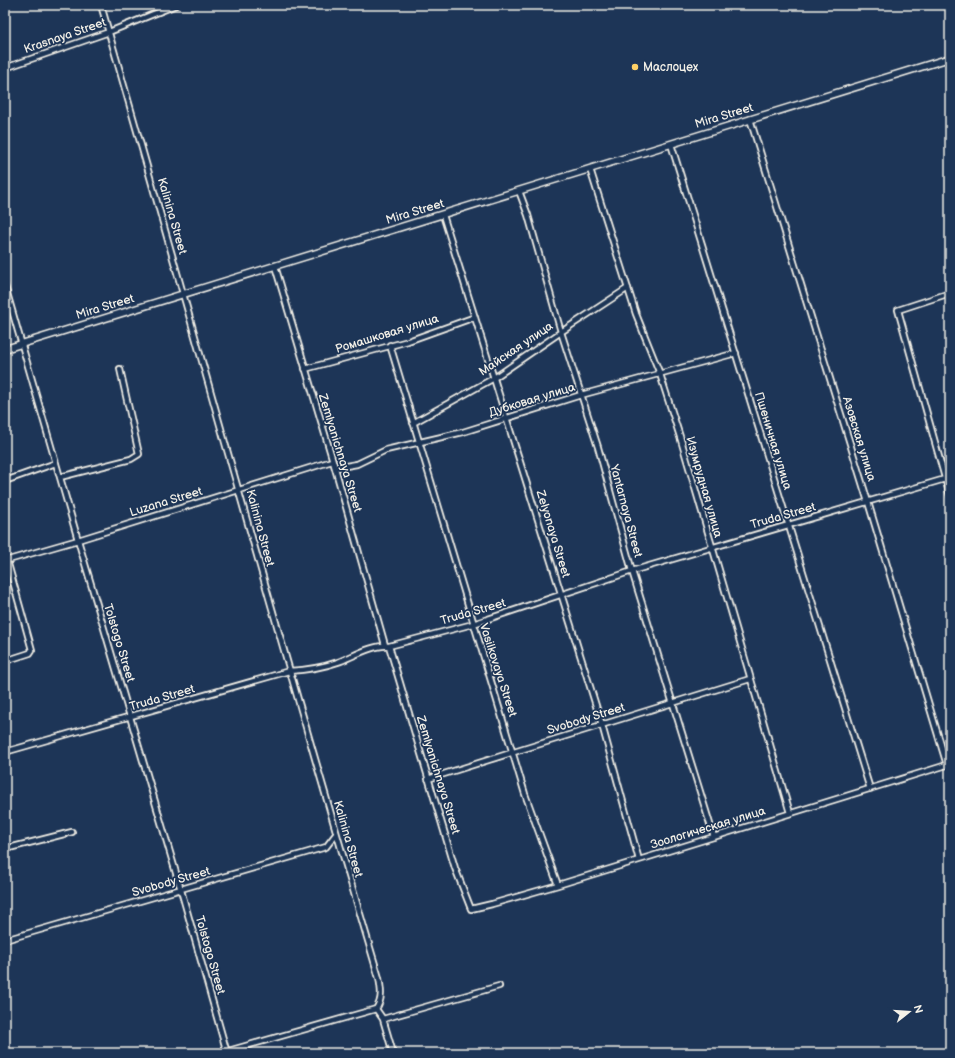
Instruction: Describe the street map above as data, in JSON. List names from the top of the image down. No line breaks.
{"streets":{"main road":["Mira Street"],"street":["Krasnaya Street","Kalinina Street","Ромашковая улица","Майская улица","Дубковая улица","Азовская улица","Пшеничная улица","Zemlyanichnaya Street","Изумрудная улица","Luzana Street","Yantarnaya Street","Truda Street","Zelyonaya Street","Tolstogo Street","Vasilkovaya Street","Svobody Street","Зоологическая улица"]},"crossings":[["Krasnaya Street","Kalinina Street"],["Mira Street","Kalinina Street"],["Mira Street","Азовская улица"],["Mira Street","Пшеничная улица"],["Mira Street","Zemlyanichnaya Street"],["Mira Street","Изумрудная улица"],["Mira Street","Yantarnaya Street"],["Mira Street","Zelyonaya Street"],["Mira Street","Tolstogo Street"],["Kalinina Street","Luzana Street"],["Kalinina Street","Truda Street"],["Kalinina Street","Svobody Street"],["Ромашковая улица","Zemlyanichnaya Street"],["Ромашковая улица","Zelyonaya Street"],["Ромашковая улица","Vasilkovaya Street"],["Майская улица","Изумрудная улица"],["Майская улица","Yantarnaya Street"],["Майская улица","Zelyonaya Street"],["Майская улица","Vasilkovaya Street"],["Дубковая улица","Пшеничная улица"],["Дубковая улица","Zemlyanichnaya Street"],["Дубковая улица","Изумрудная улица"],["Дубковая улица","Yantarnaya Street"],["Дубковая улица","Zelyonaya Street"],["Дубковая улица","Vasilkovaya Street"],["Азовская улица","Truda Street"],["Азовская улица","Зоологическая улица"],["Пшеничная улица","Truda Street"],["Пшеничная улица","Зоологическая улица"],["Zemlyanichnaya Street","Luzana Street"],["Zemlyanichnaya Street","Truda Street"],["Zemlyanichnaya Street","Svobody Street"],["Zemlyanichnaya Street","Зоологическая улица"],["Изумрудная улица","Truda Street"],["Изумрудная улица","Svobody Street"],["Изумрудная улица","Зоологическая улица"],["Luzana Street","Tolstogo Street"],["Yantarnaya Street","Truda Street"],["Yantarnaya Street","Svobody Street"],["Yantarnaya Street","Зоологическая улица"],["Truda Street","Zelyonaya Street"],["Truda Street","Tolstogo Street"],["Truda Street","Vasilkovaya Street"],["Zelyonaya Street","Svobody Street"],["Zelyonaya Street","Зоологическая улица"],["Tolstogo Street","Svobody Street"],["Vasilkovaya Street","Svobody Street"],["Vasilkovaya Street","Зоологическая улица"]],"places":["Маслоцех"],"north":"right"}
